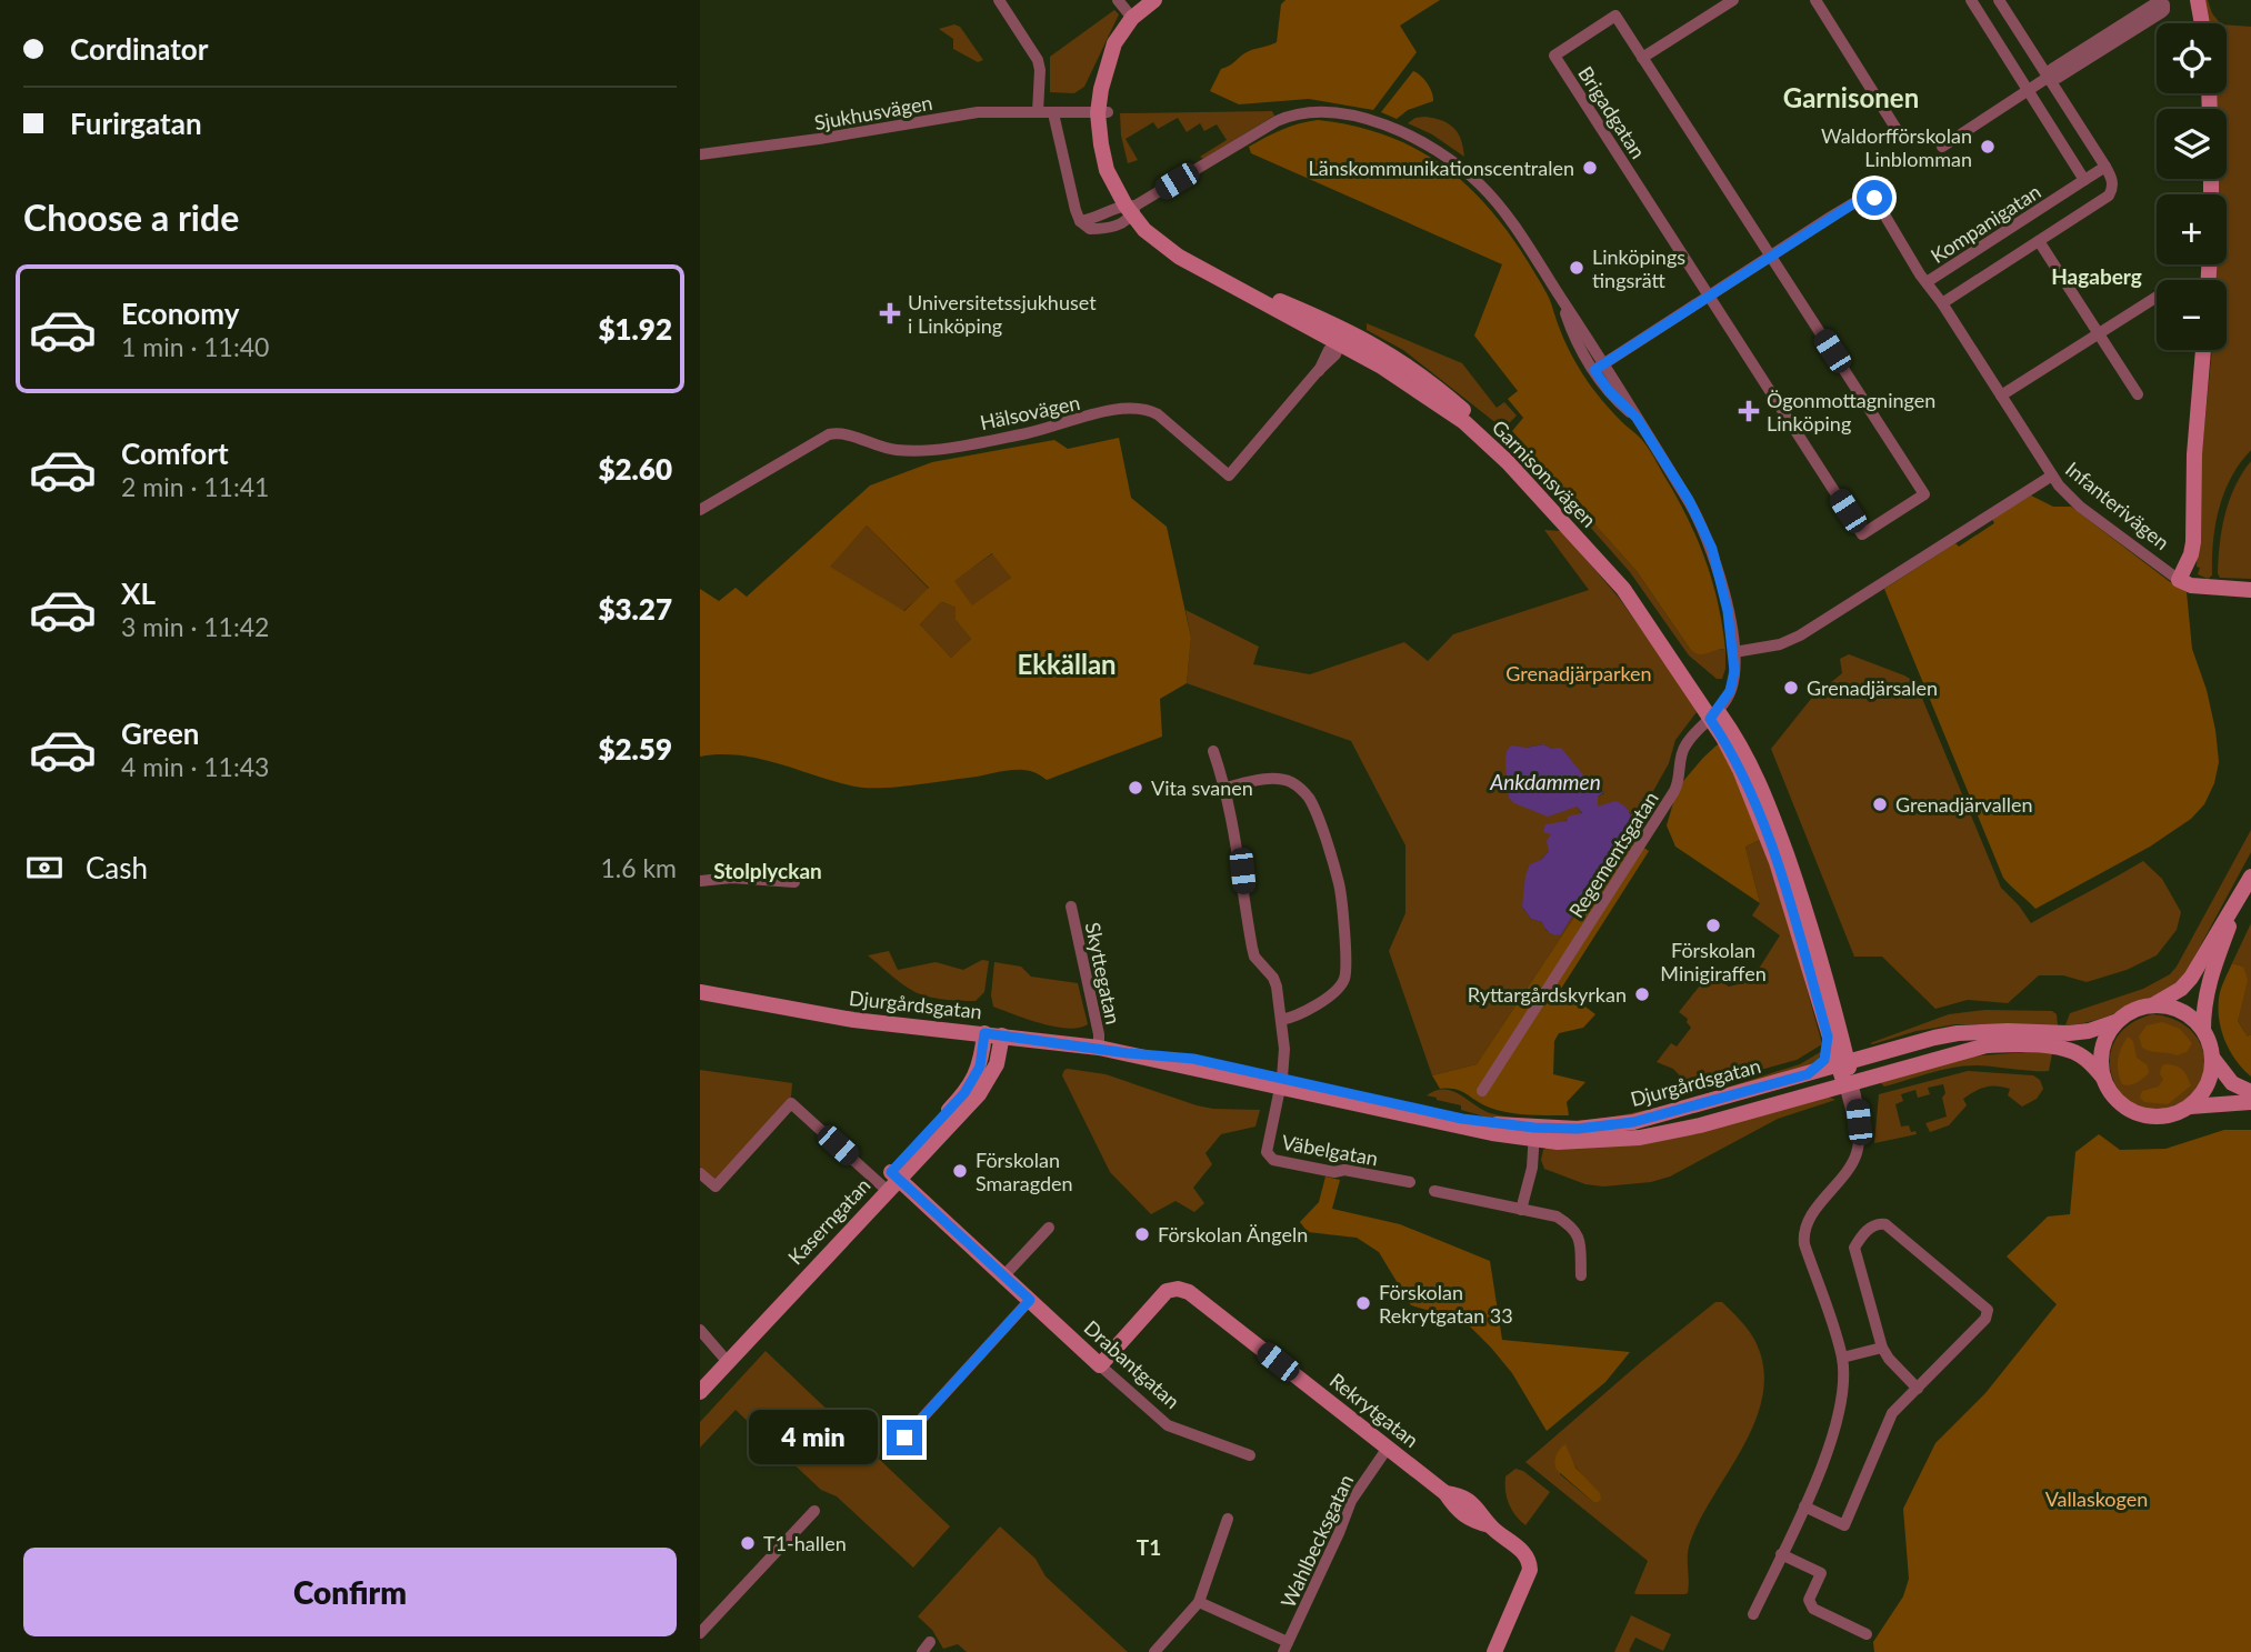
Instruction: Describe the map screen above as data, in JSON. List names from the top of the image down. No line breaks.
{"streets":{"main road":["Garnisonsvägen","Infanterivägen","Djurgårdsgatan","Kaserngatan","Drabantgatan","Rekrytgatan"],"street":["Sjukhusvägen","Brigadgatan","Kompanigatan","Hälsovägen","Regementsgatan","Skyttegatan","Väbelgatan","Wahlbecksgatan"]},"crossings":[["Sjukhusvägen","Garnisonsvägen"],["Kompanigatan","Infanterivägen"],["Hälsovägen","Garnisonsvägen"],["Garnisonsvägen","Regementsgatan"],["Garnisonsvägen","Djurgårdsgatan"],["Infanterivägen","Regementsgatan"],["Skyttegatan","Djurgårdsgatan"],["Djurgårdsgatan","Väbelgatan"],["Djurgårdsgatan","Kaserngatan"],["Kaserngatan","Drabantgatan"],["Drabantgatan","Rekrytgatan"],["Rekrytgatan","Wahlbecksgatan"]],"districts":["Garnisonen","Hagaberg","Ekkällan","Stolplyckan","T1"],"water":["Ankdammen"],"parks":["Grenadjärparken","Vallaskogen"],"places":{"other":["Waldorfförskolan Linblomman","Länskommunikationscentralen","Linköpings tingsrätt","Grenadjärsalen","Vita svanen","Grenadjärvallen","Förskolan Minigiraffen","Ryttargårdskyrkan","Förskolan Smaragden","Förskolan Ängeln","Förskolan Rekrytgatan 33","T1-hallen"],"health":["Universitetssjukhuset i Linköping","Ögonmottagningen Linköping"]},"page":{"banner":["Cordinator","Furirgatan"],"map_buttons":["+","−"],"heading":"Choose a ride","list":[{"name":"Economy","note":"1 min · 11:40","value":"$1.92"},{"name":"Comfort","note":"2 min · 11:41","value":"$2.60"},{"name":"XL","note":"3 min · 11:42","value":"$3.27"},{"name":"Green","note":"4 min · 11:43","value":"$2.59"}],"pay":["Cash","1.6 km"],"bubble":"4 min","buttons":"Confirm"}}
